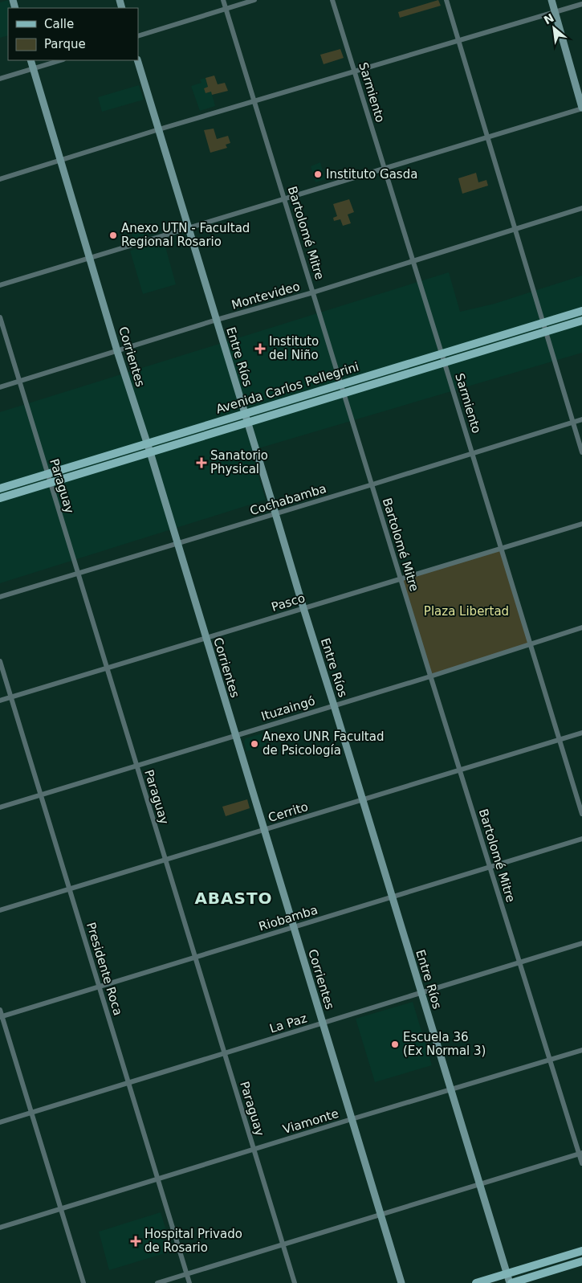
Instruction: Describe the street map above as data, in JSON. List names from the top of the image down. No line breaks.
{"streets":{"main road":["Corrientes","Entre Ríos","Avenida Carlos Pellegrini"],"street":["Sarmiento","Bartolomé Mitre","Montevideo","Paraguay","Cochabamba","Pasco","Ituzaingó","Cerrito","Riobamba","Presidente Roca","La Paz","Viamonte"]},"crossings":[["Sarmiento","Montevideo"],["Sarmiento","Avenida Carlos Pellegrini"],["Sarmiento","Cochabamba"],["Sarmiento","Pasco"],["Sarmiento","Ituzaingó"],["Sarmiento","Cerrito"],["Bartolomé Mitre","Montevideo"],["Bartolomé Mitre","Avenida Carlos Pellegrini"],["Bartolomé Mitre","Cochabamba"],["Bartolomé Mitre","Pasco"],["Bartolomé Mitre","Ituzaingó"],["Bartolomé Mitre","Cerrito"],["Bartolomé Mitre","Riobamba"],["Bartolomé Mitre","La Paz"],["Bartolomé Mitre","Viamonte"],["Montevideo","Corrientes"],["Montevideo","Entre Ríos"],["Montevideo","Paraguay"],["Corrientes","Avenida Carlos Pellegrini"],["Corrientes","Cochabamba"],["Corrientes","Pasco"],["Corrientes","Ituzaingó"],["Corrientes","Cerrito"],["Corrientes","Riobamba"],["Corrientes","La Paz"],["Corrientes","Viamonte"],["Entre Ríos","Avenida Carlos Pellegrini"],["Entre Ríos","Cochabamba"],["Entre Ríos","Pasco"],["Entre Ríos","Ituzaingó"],["Entre Ríos","Cerrito"],["Entre Ríos","Riobamba"],["Entre Ríos","La Paz"],["Entre Ríos","Viamonte"],["Avenida Carlos Pellegrini","Paraguay"],["Paraguay","Cochabamba"],["Paraguay","Pasco"],["Paraguay","Ituzaingó"],["Paraguay","Cerrito"],["Paraguay","Riobamba"],["Paraguay","La Paz"],["Paraguay","Viamonte"],["Pasco","Presidente Roca"],["Ituzaingó","Presidente Roca"],["Cerrito","Presidente Roca"],["Riobamba","Presidente Roca"],["Presidente Roca","La Paz"],["Presidente Roca","Viamonte"]],"districts":["ABASTO"],"parks":["Plaza Libertad"],"places":{"other":["Instituto Gasda","Anexo UTN - Facultad Regional Rosario","Anexo UNR Facultad de Psicología","Escuela 36 (Ex Normal 3)"],"health":["Instituto del Niño","Sanatorio Physical","Hospital Privado de Rosario"]},"legend":["Calle","Parque"],"north":"top left"}
